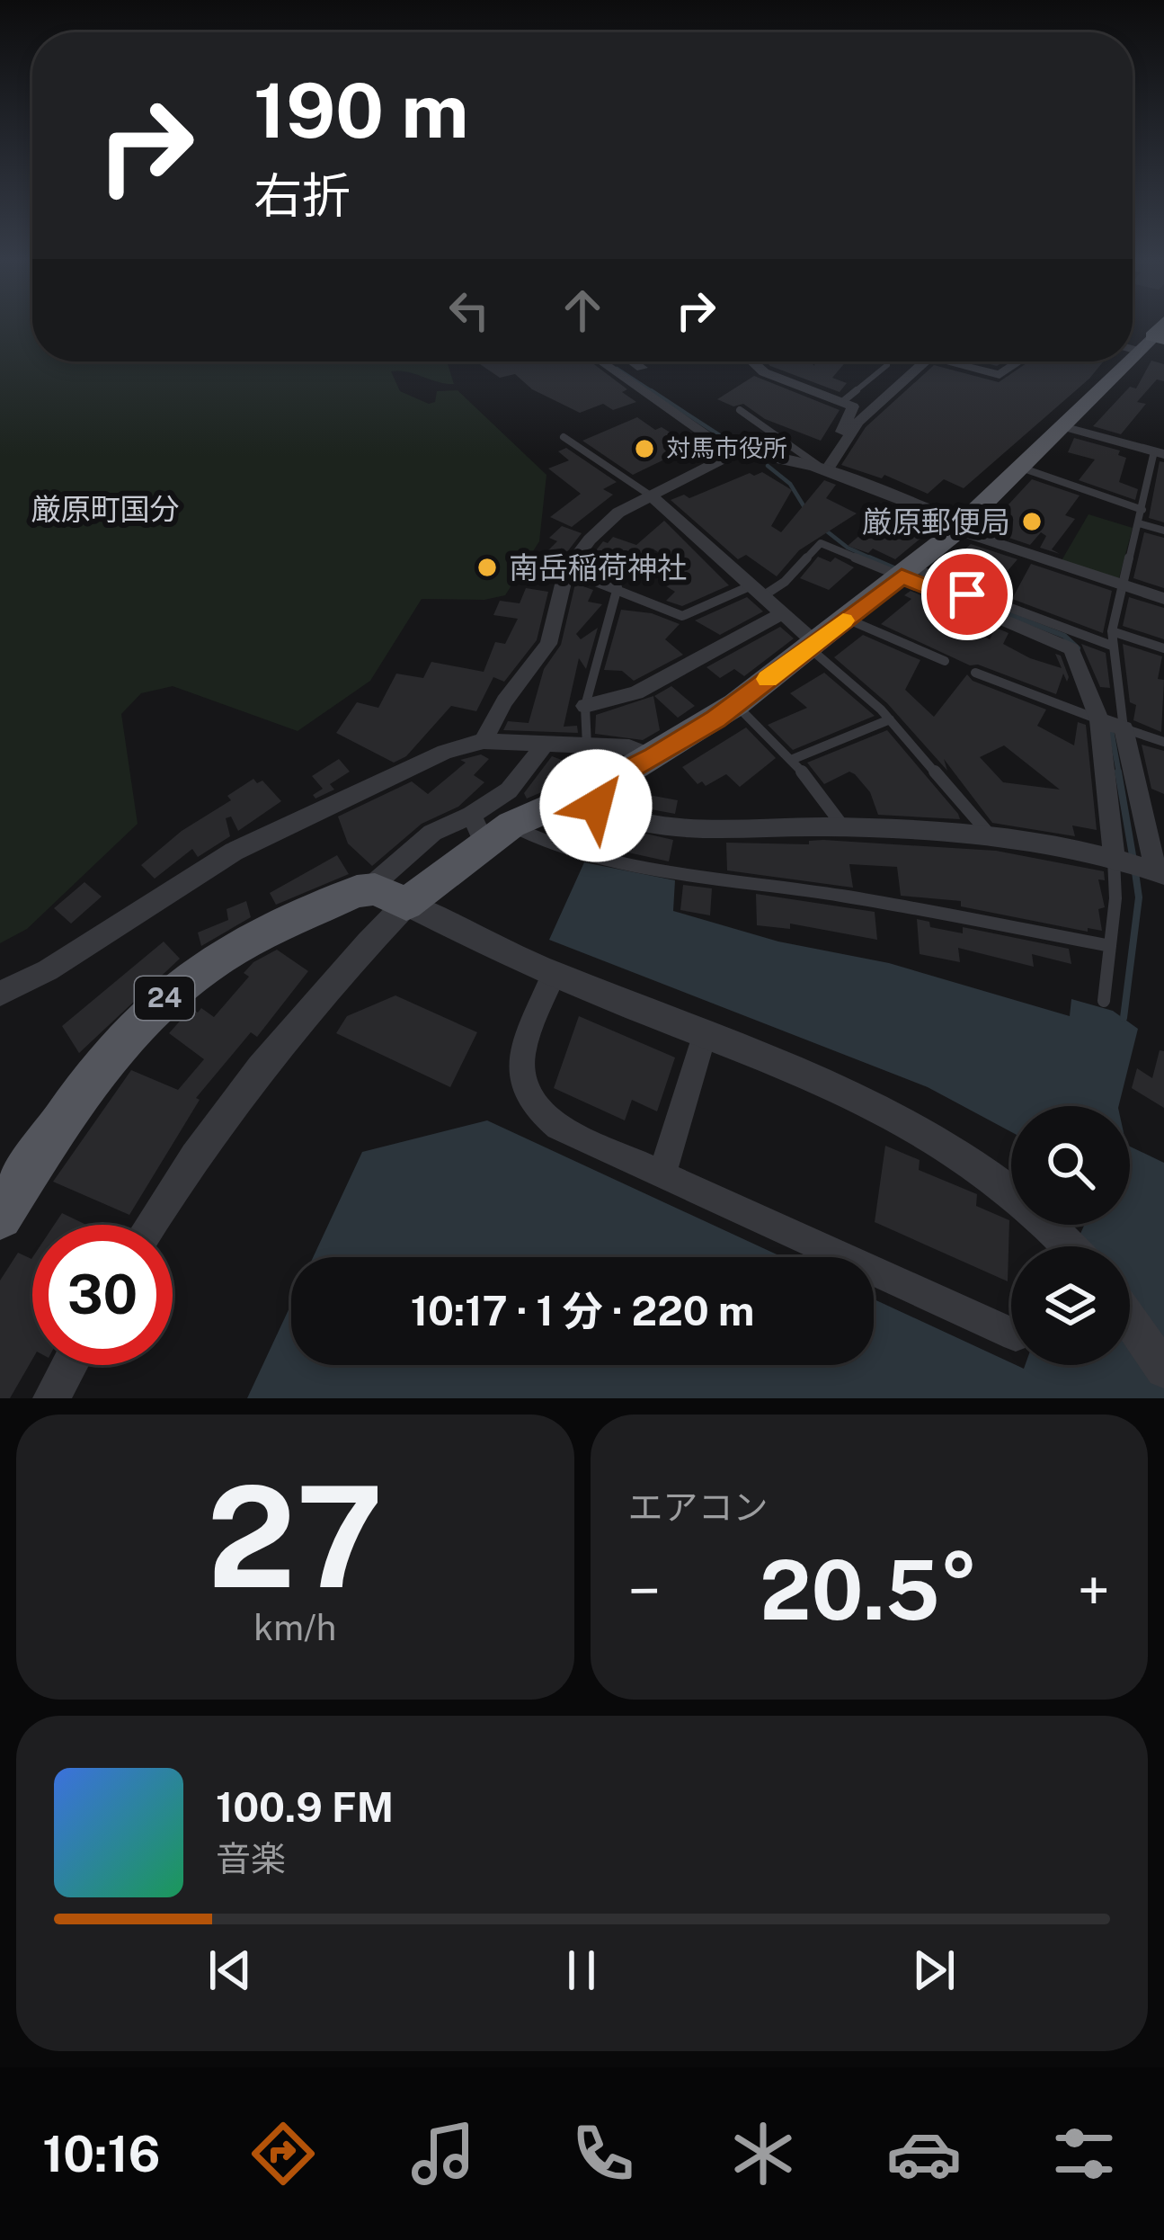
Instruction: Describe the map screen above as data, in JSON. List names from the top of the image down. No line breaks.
{"streets":{"main road":["24"]},"districts":["厳原町国分"],"places":["対馬市役所","厳原郵便局","南岳稲荷神社"],"page":{"turn":["190 m","右折"],"limit":"30","trip":"10:17 · 1 分 · 220 m","tile":[["27","km/h"],"エアコン"],"heat":["−","20.5°","+"],"song":["100.9 FM","音楽"],"tabs":"10:16"}}
